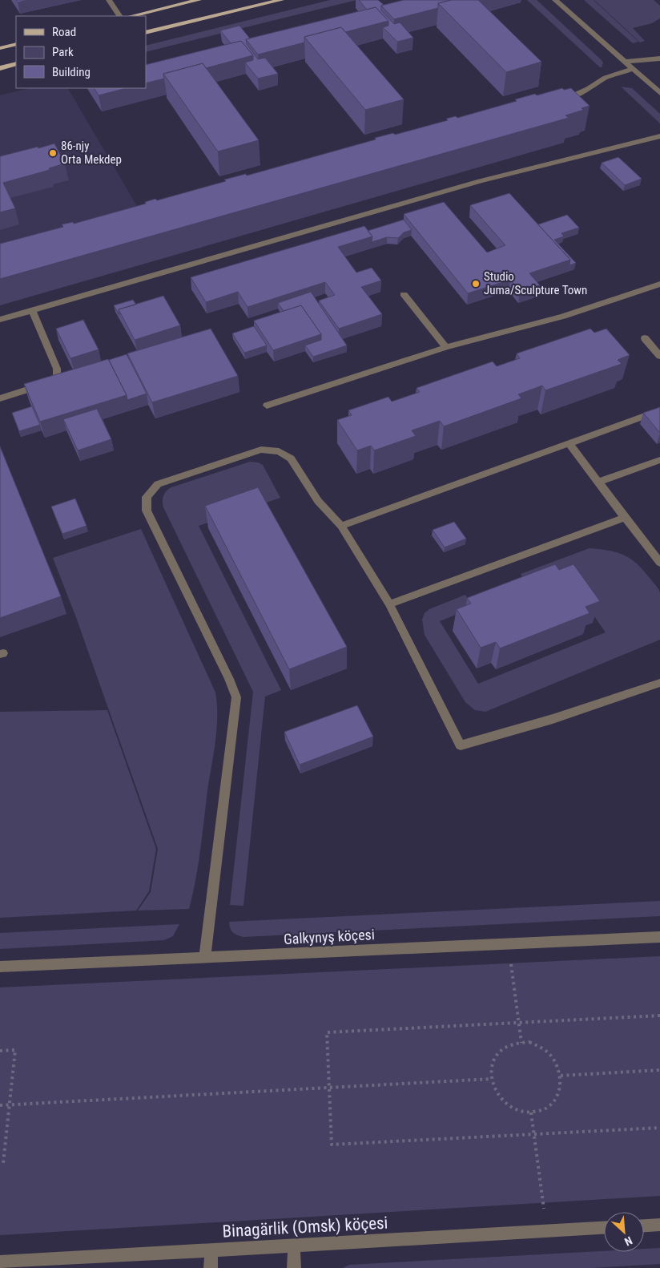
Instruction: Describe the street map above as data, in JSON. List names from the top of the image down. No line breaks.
{"streets":{"street":["Galkynyş köçesi","Binagärlik (Omsk) köçesi"]},"places":["86-njy Orta Mekdep","Studio Juma/Sculpture Town"],"legend":["Road","Park","Building"],"north":"bottom right"}
